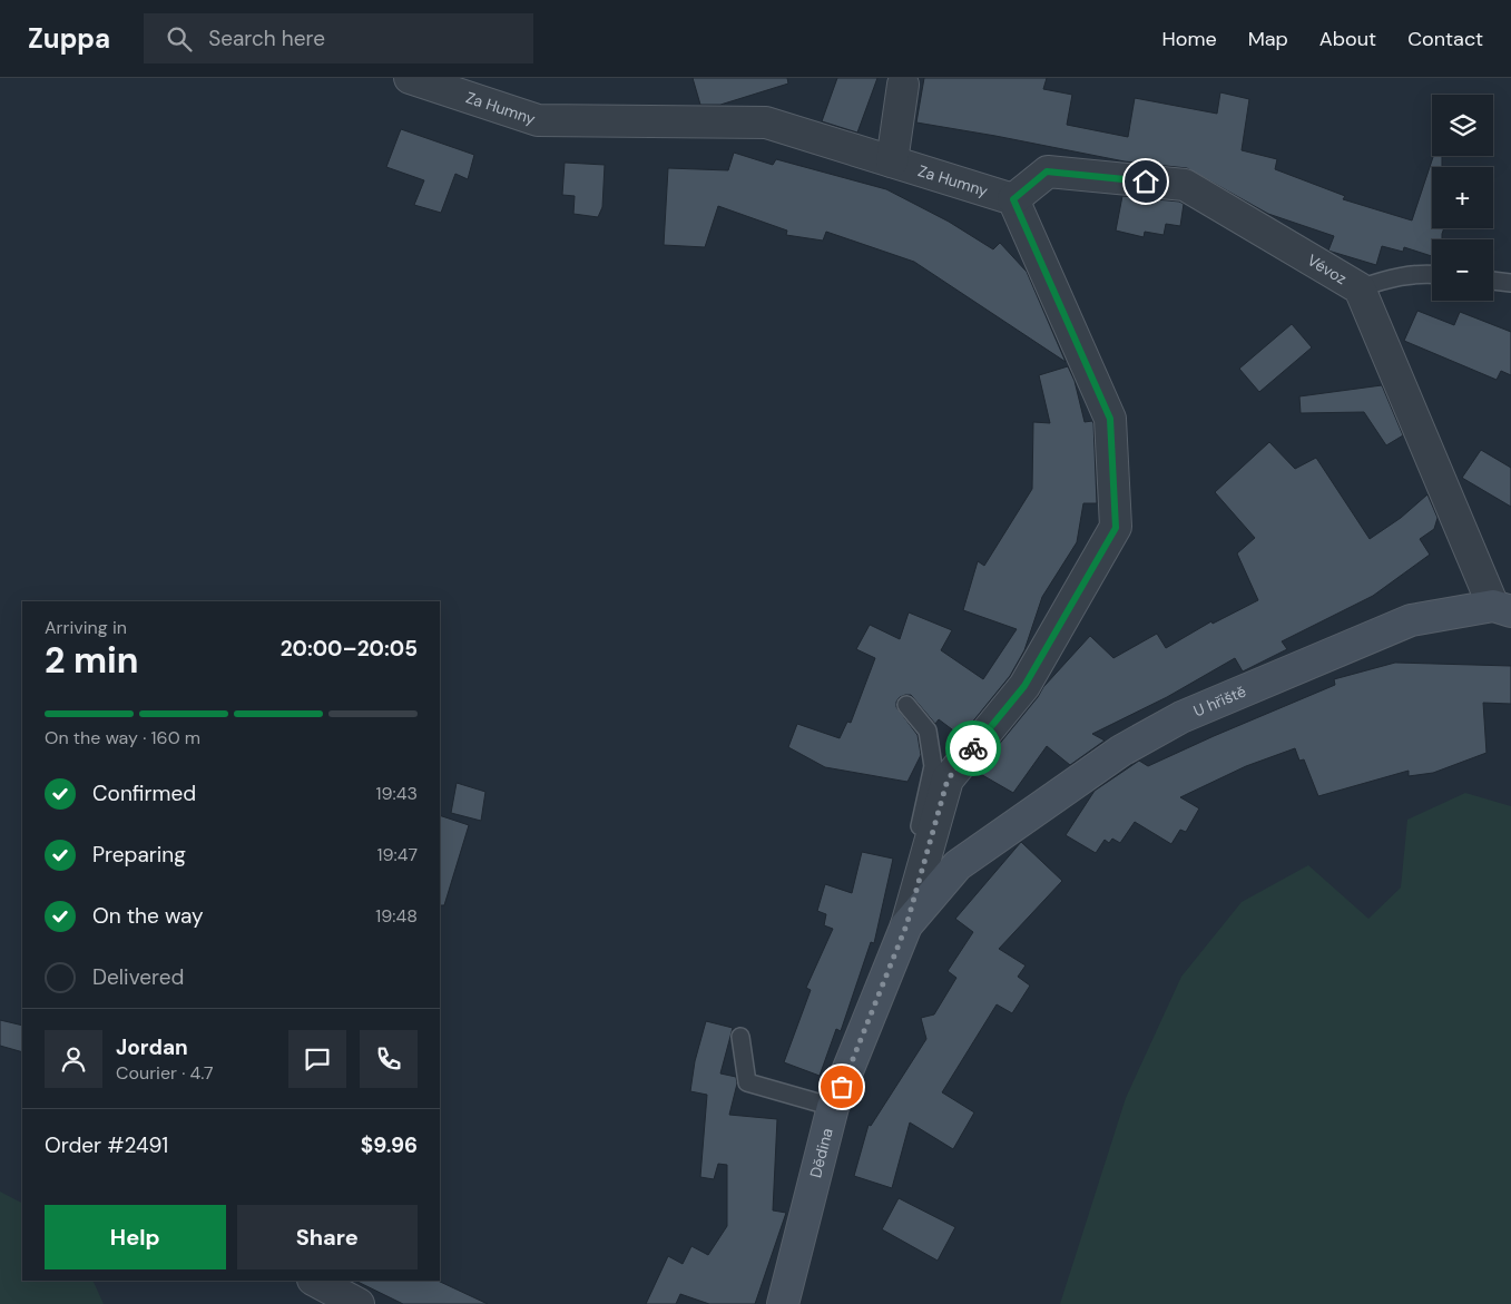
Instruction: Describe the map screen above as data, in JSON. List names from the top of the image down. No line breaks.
{"streets":{"street":["Za Humny","Vévoz","U hřiště","Dědina"]},"crossings":[["Za Humny","Vévoz"],["Vévoz","U hřiště"],["U hřiště","Dědina"]],"page":{"header":"Zuppa","search":"Search here","nav":["Home","Map","About","Contact"],"map_buttons":["+","−"],"heading":["2 min","Arriving in","20:00–20:05"],"panel":["Jordan","Courier · 4.7","Order #2491","$9.96"],"bar":"On the way · 160 m","list":[["Confirmed","19:43"],["Preparing","19:47"],["On the way","19:48"],"Delivered"],"buttons":["Help","Share"]}}
